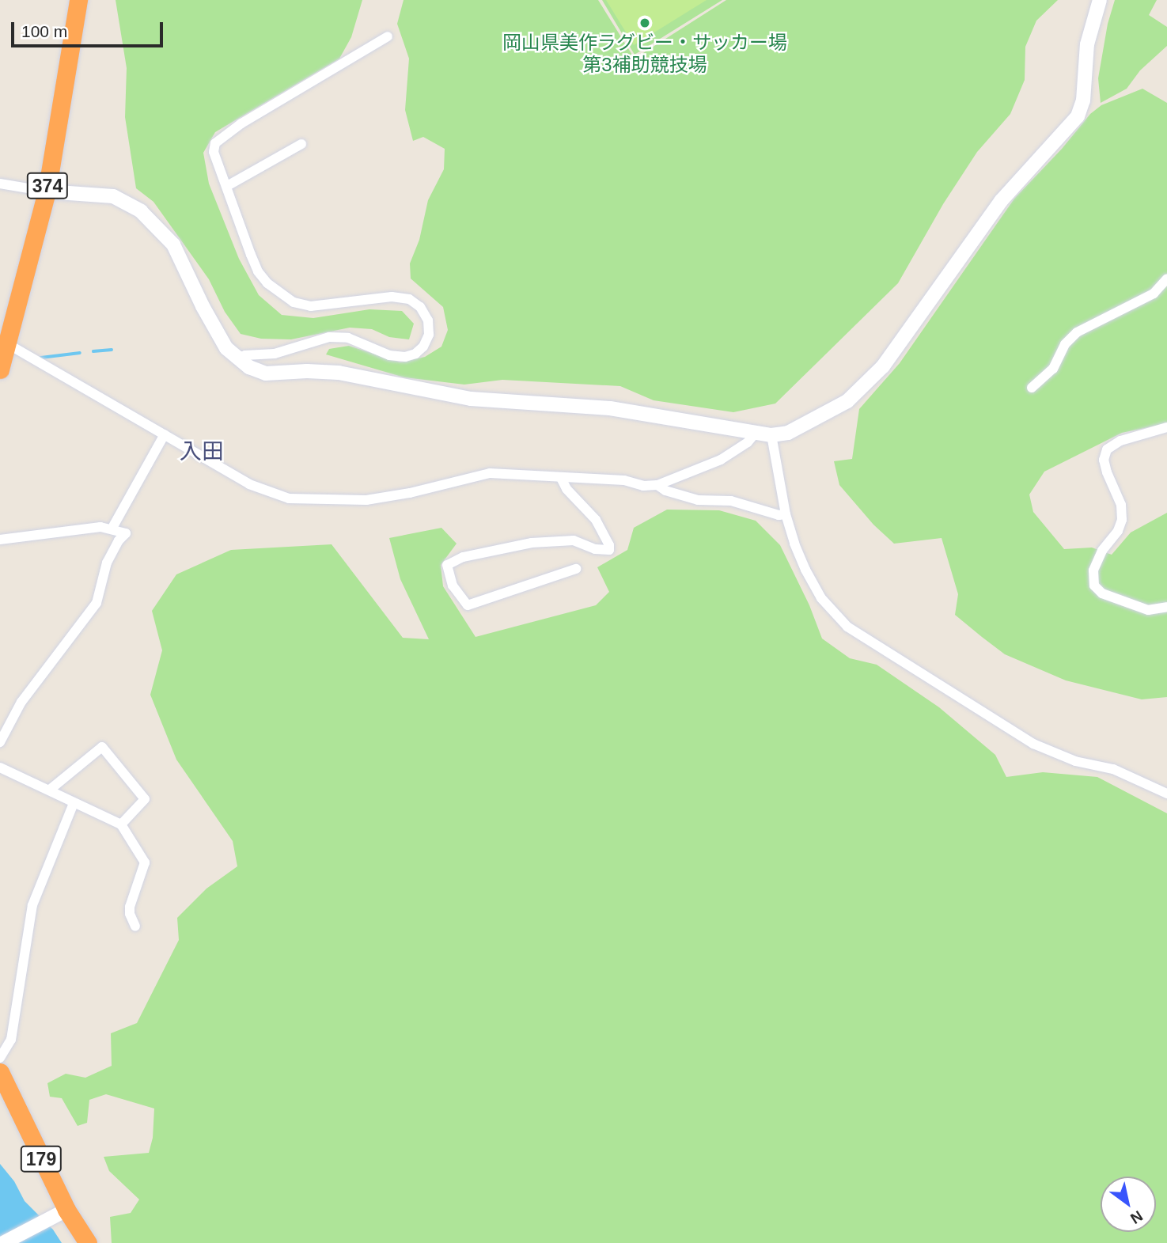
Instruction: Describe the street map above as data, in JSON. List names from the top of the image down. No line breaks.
{"streets":{"highway":["374","179"]},"districts":["入田"],"places":["岡山県美作ラグビー・サッカー場 第3補助競技場"],"scale_bar":"100 m","north":"bottom right"}
